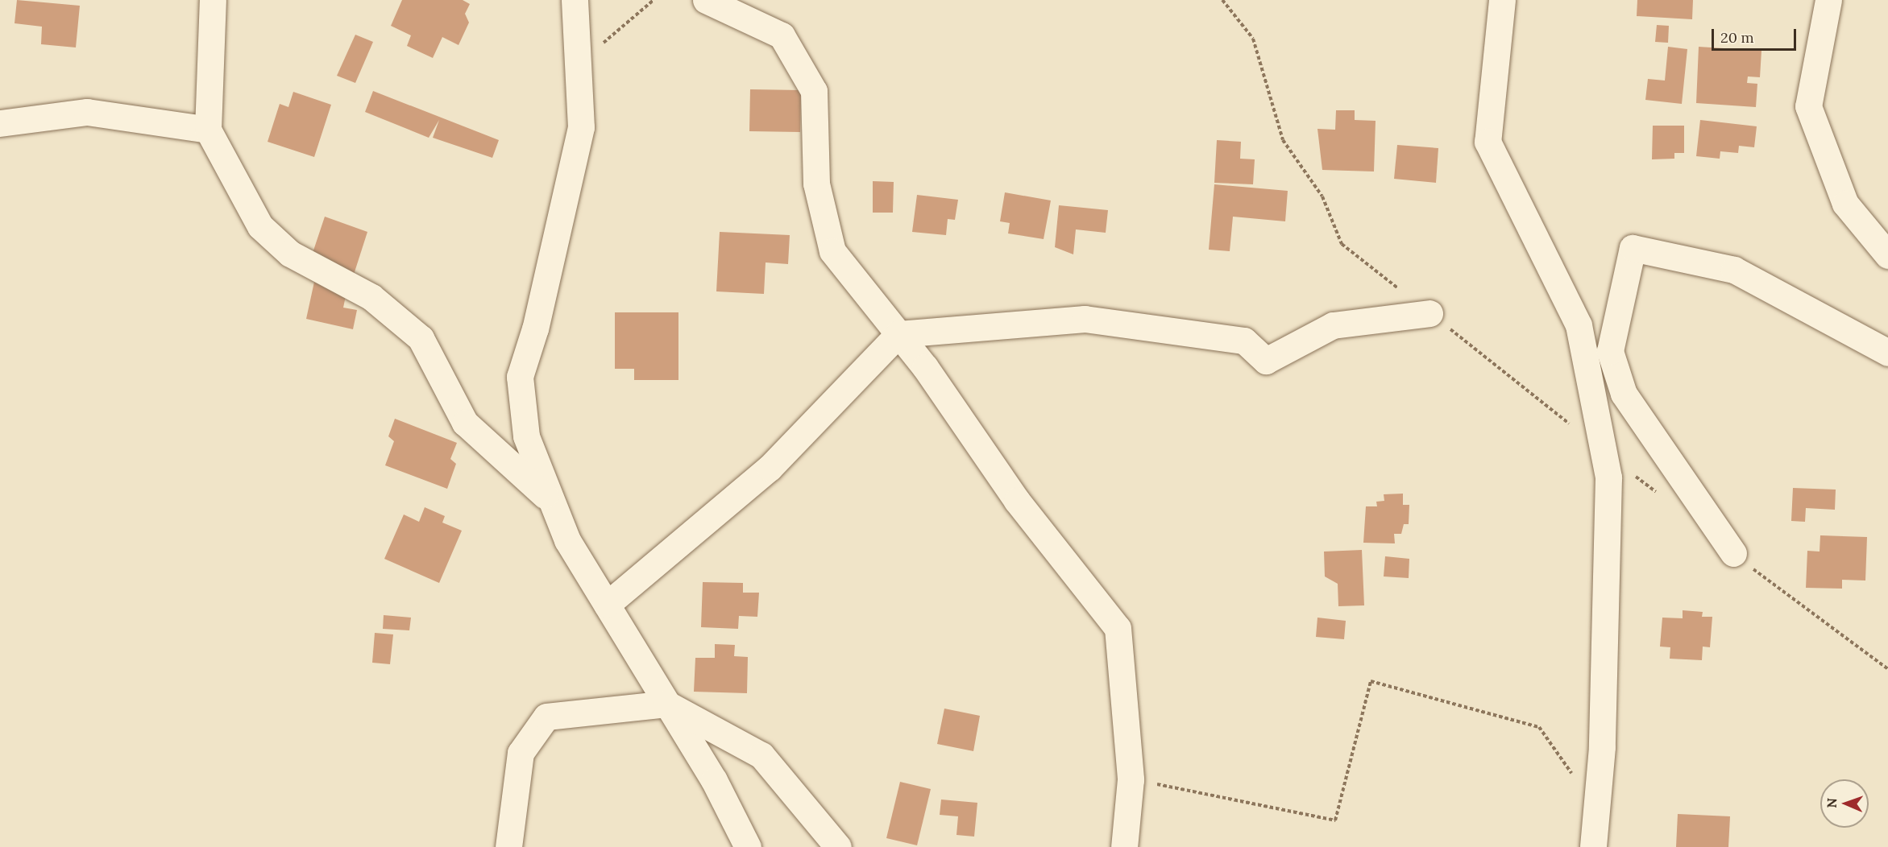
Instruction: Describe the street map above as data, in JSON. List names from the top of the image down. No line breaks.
{"scale_bar":"20 m","north":"left"}
